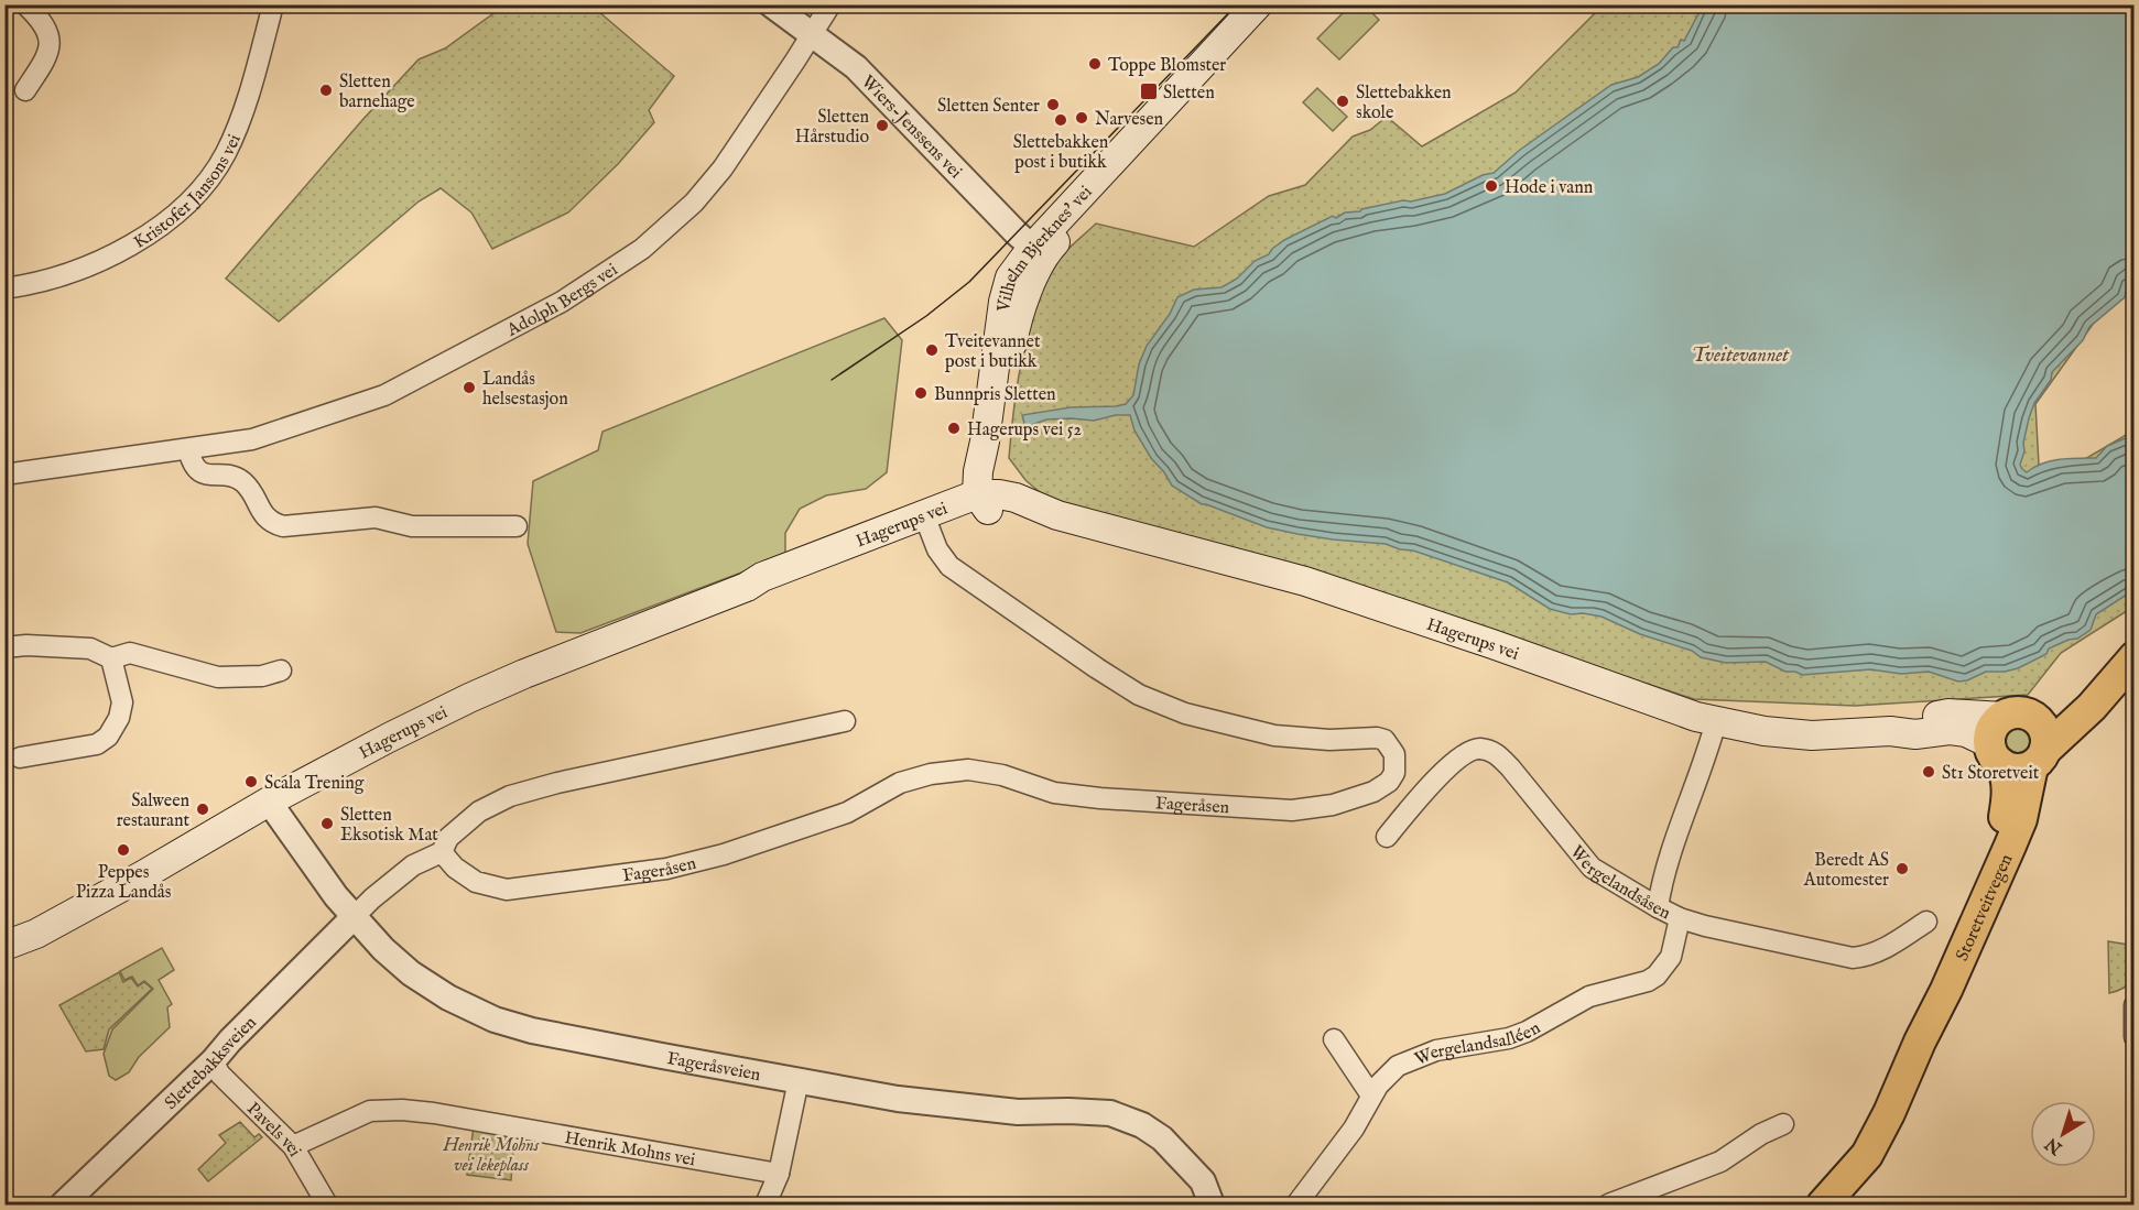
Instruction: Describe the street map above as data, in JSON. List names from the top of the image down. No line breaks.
{"streets":{"main road":["Vilhelm Bjerknes' vei","Hagerups vei","Storetveitvegen"],"street":["Wiers-Jenssens vei","Kristofer Jansons vei","Adolph Bergs vei","Fageråsen","Wergelandsåsen","Wergelandsalléen","Slettebakksveien","Fageråsveien","Pavels vei","Henrik Mohns vei"]},"crossings":[["Wiers-Jenssens vei","Vilhelm Bjerknes' vei"],["Wiers-Jenssens vei","Adolph Bergs vei"],["Vilhelm Bjerknes' vei","Hagerups vei"],["Hagerups vei","Fageråsen"],["Hagerups vei","Storetveitvegen"],["Hagerups vei","Fageråsveien"],["Wergelandsåsen","Wergelandsalléen"],["Slettebakksveien","Fageråsveien"],["Slettebakksveien","Pavels vei"],["Pavels vei","Henrik Mohns vei"]],"water":["Tveitevannet"],"parks":["Henrik Mohns vei lekeplass"],"places":{"other":["Toppe Blomster","Sletten barnehage","Slettebakken skole","Sletten Senter","Narvesen","Slettebakken post i butikk","Sletten Hårstudio","Hode i vann","Tveitevannet post i butikk","Landås helsestasjon","Bunnpris Sletten","Hagerups vei 52","St1 Storetveit","Scala Trening","Salween restaurant","Sletten Eksotisk Mat","Peppes Pizza Landås","Beredt AS Automester"],"transit":["Sletten"]},"north":"bottom left"}
